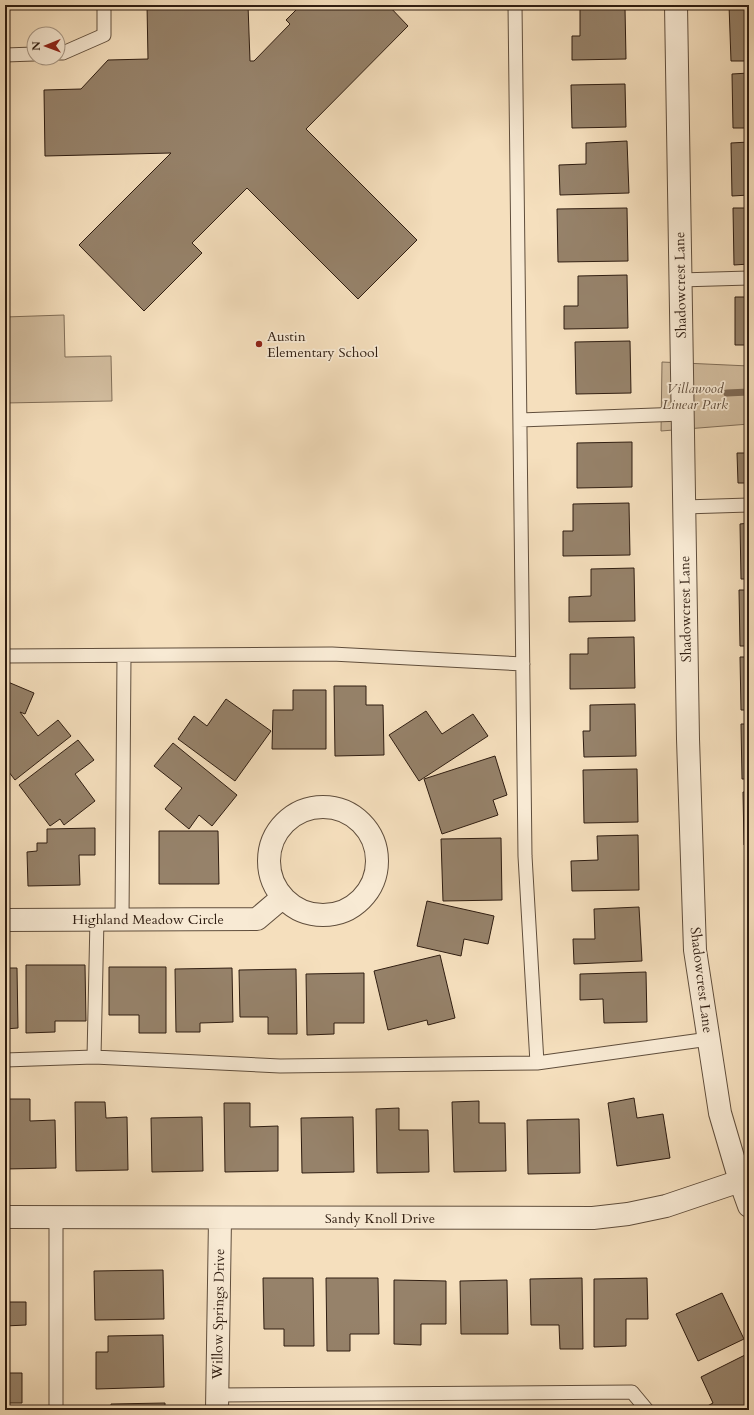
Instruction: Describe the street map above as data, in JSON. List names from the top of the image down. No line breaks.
{"streets":{"street":["Shadowcrest Lane","Highland Meadow Circle","Sandy Knoll Drive","Willow Springs Drive"]},"crossings":[["Shadowcrest Lane","Sandy Knoll Drive"],["Sandy Knoll Drive","Willow Springs Drive"]],"parks":["Villawood Linear Park"],"places":["Austin Elementary School"],"north":"left"}
